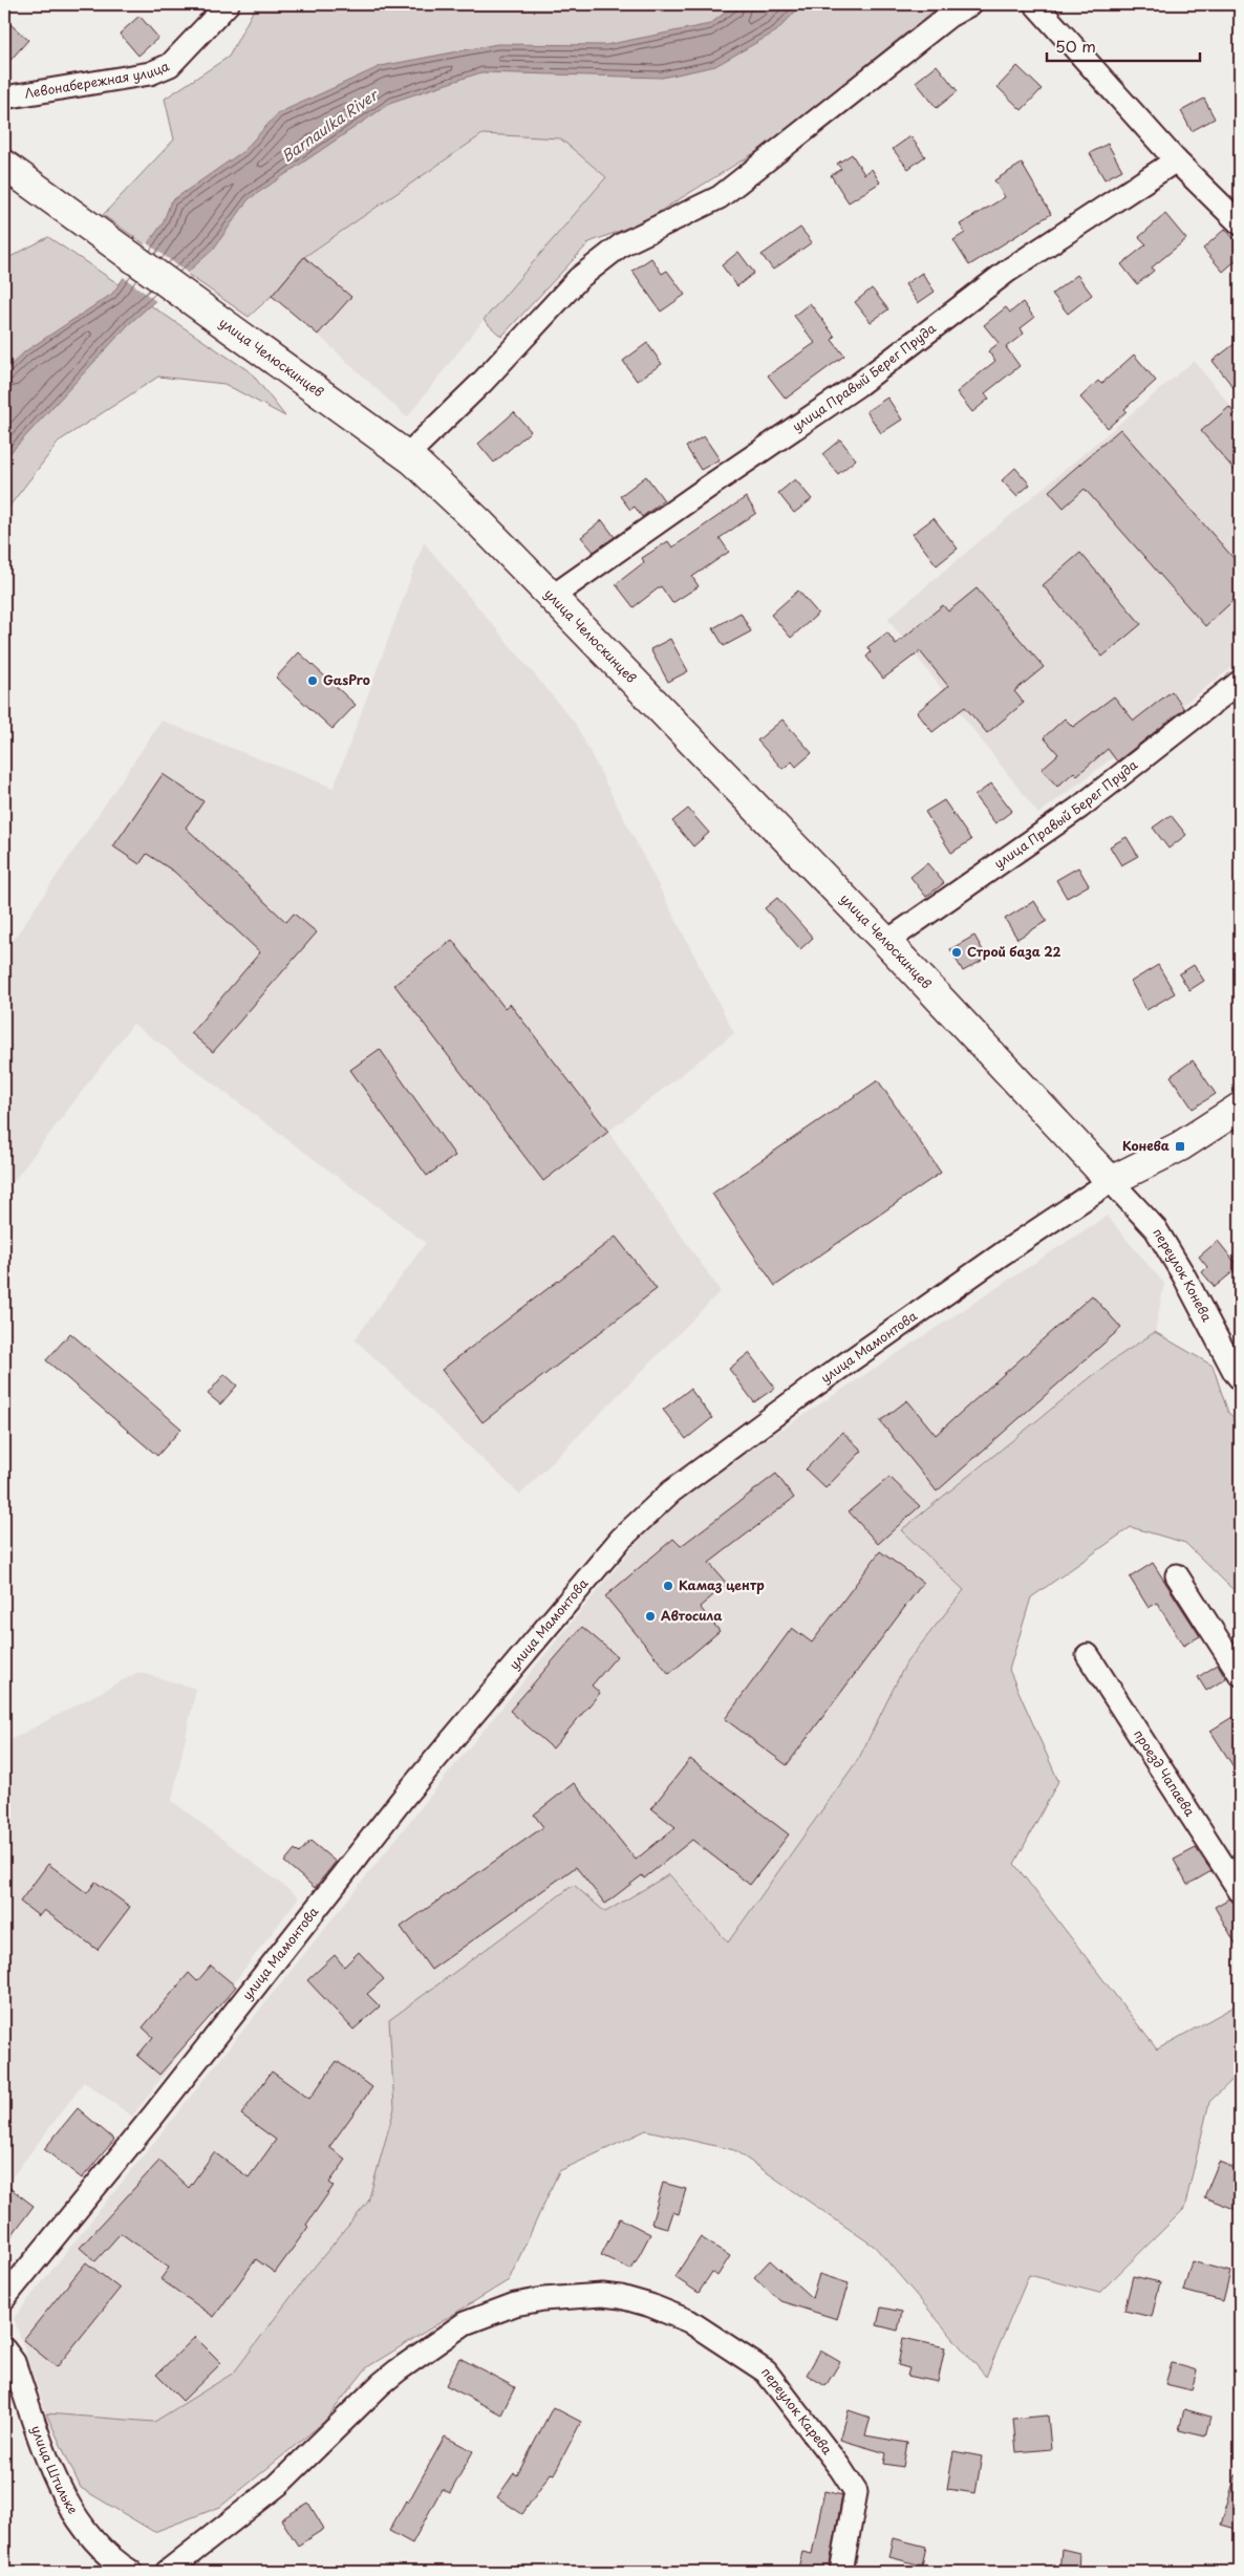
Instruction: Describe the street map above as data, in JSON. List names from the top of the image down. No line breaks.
{"streets":{"main road":["улица Челюскинцев","улица Мамонтова"],"street":["Левонабережная улица","улица Правый Берег Пруда","переулок Конева","проезд Чапаева","переулок Карева","улица Штильке"]},"crossings":[["улица Челюскинцев","улица Правый Берег Пруда"],["улица Челюскинцев","переулок Конева"],["улица Челюскинцев","улица Мамонтова"],["переулок Конева","улица Мамонтова"]],"water":["Barnaulka River"],"places":{"other":["GasPro","Строй база 22","Камаз центр","Автосила"],"transit":["Конева"]},"scale_bar":"50 m"}
